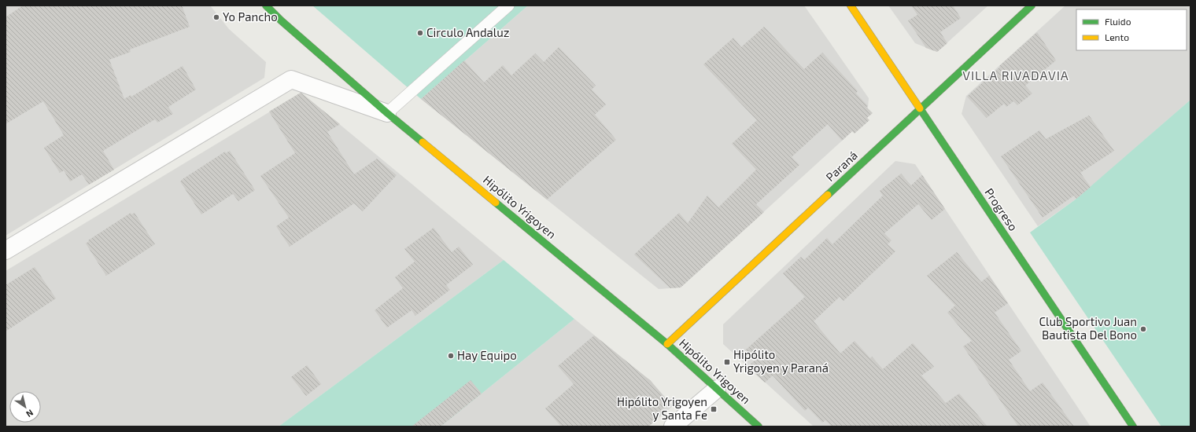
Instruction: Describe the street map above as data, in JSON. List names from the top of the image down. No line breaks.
{"streets":{"street":["Paraná","Hipólito Yrigoyen","Progreso"]},"crossings":[["Paraná","Hipólito Yrigoyen"],["Paraná","Progreso"]],"districts":["VILLA RIVADAVIA"],"places":{"other":["Yo Pancho","Circulo Andaluz","Club Sportivo Juan Bautista Del Bono","Hay Equipo"],"transit":["Hipólito Yrigoyen y Paraná","Hipólito Yrigoyen y Santa Fe"]},"legend":["Fluido","Lento"],"north":"bottom right"}
